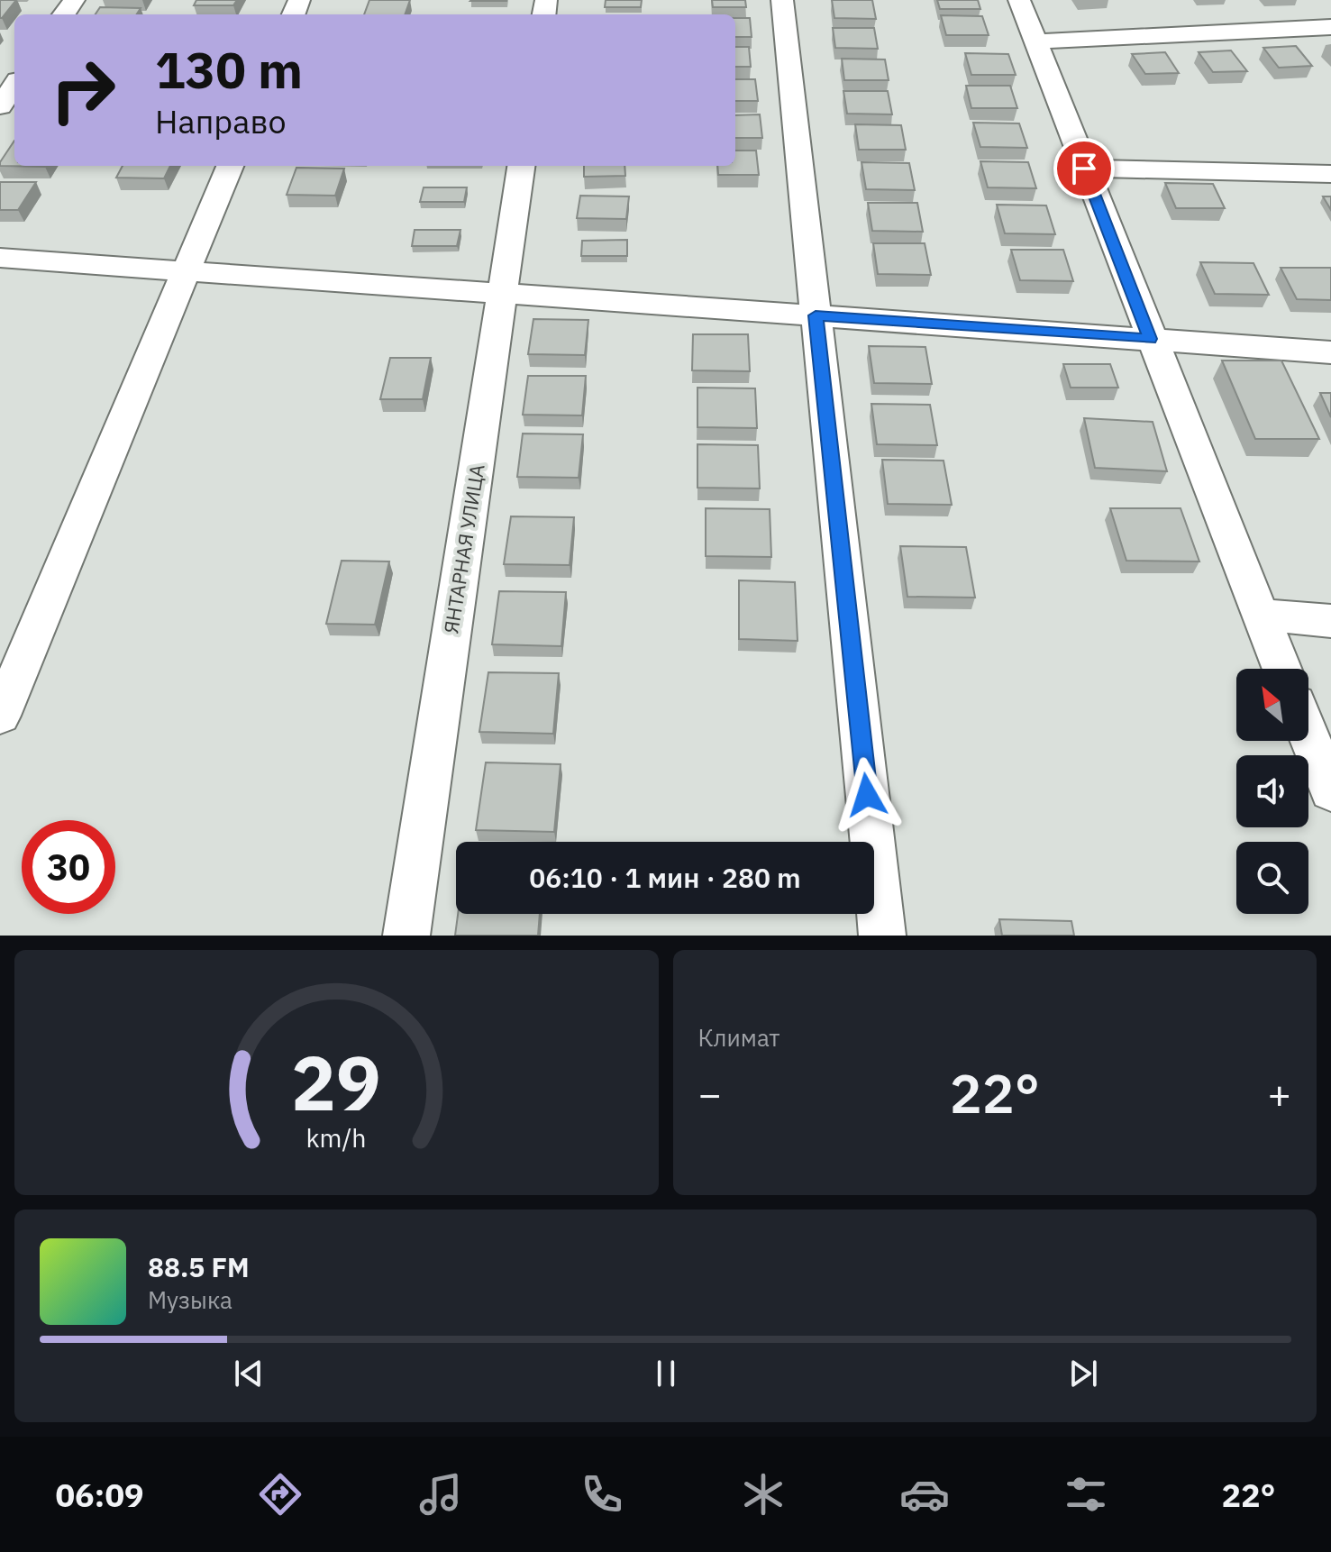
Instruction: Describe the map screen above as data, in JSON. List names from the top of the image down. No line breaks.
{"streets":{"street":["ЯНТАРНАЯ УЛИЦА"]},"north":"top left","page":{"turn":["130 m","Направо"],"limit":"30","trip":"06:10 · 1 мин · 280 m","tile":"Климат","heat":["−","22°","+"],"song":["88.5 FM","Музыка"],"tabs":["06:09","22°"],"gauge":["29","km/h"]}}
